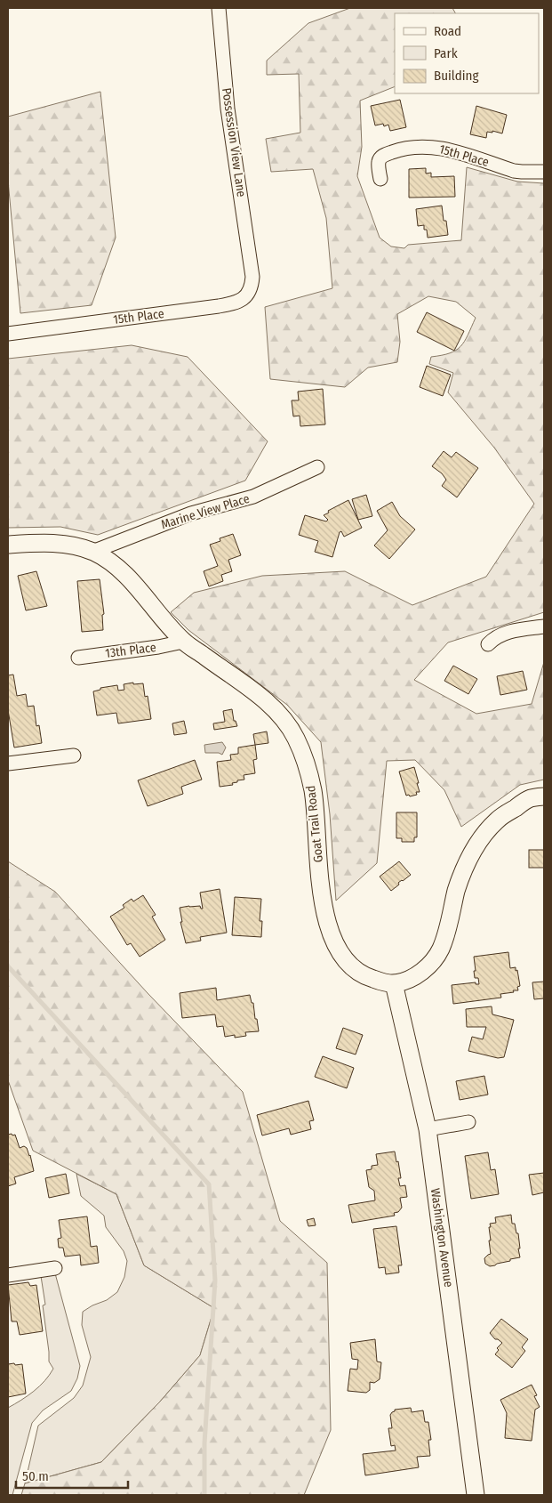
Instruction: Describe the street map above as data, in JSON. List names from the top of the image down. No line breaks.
{"streets":{"street":["Possession View Lane","15th Place","Marine View Place","13th Place","Goat Trail Road","Washington Avenue"]},"crossings":[["Possession View Lane","15th Place"],["Marine View Place","Goat Trail Road"],["13th Place","Goat Trail Road"],["Goat Trail Road","Washington Avenue"]],"legend":["Road","Park","Building"],"scale_bar":"50 m"}
